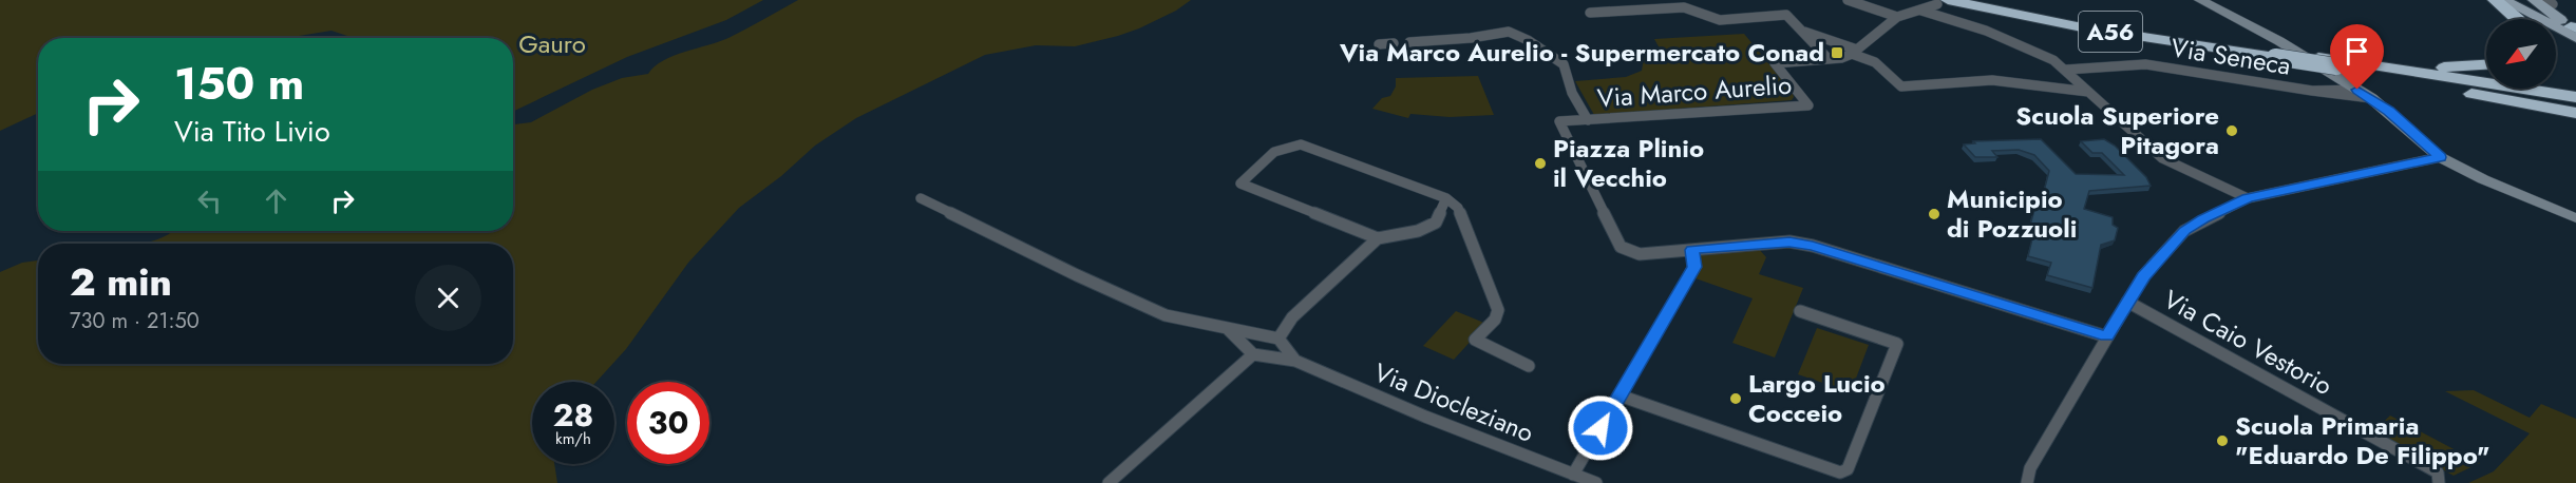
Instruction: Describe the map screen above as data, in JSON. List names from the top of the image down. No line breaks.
{"streets":{"highway":["A56"],"street":["Via Seneca","Via Marco Aurelio","Via Caio Vestorio","Via Diocleziano"]},"crossings":[["A56","Via Marco Aurelio"]],"parks":["Gauro"],"places":{"transit":["Via Marco Aurelio - Supermercato Conad"],"other":["Scuola Superiore Pitagora","Piazza Plinio il Vecchio","Municipio di Pozzuoli","Largo Lucio Cocceio","Scuola Primaria \"Eduardo De Filippo\""]},"north":"bottom left","page":{"turn":["150 m","Via Tito Livio"],"heading":["2 min","730 m · 21:50"],"speed":"28 km/h","limit":"30"}}
